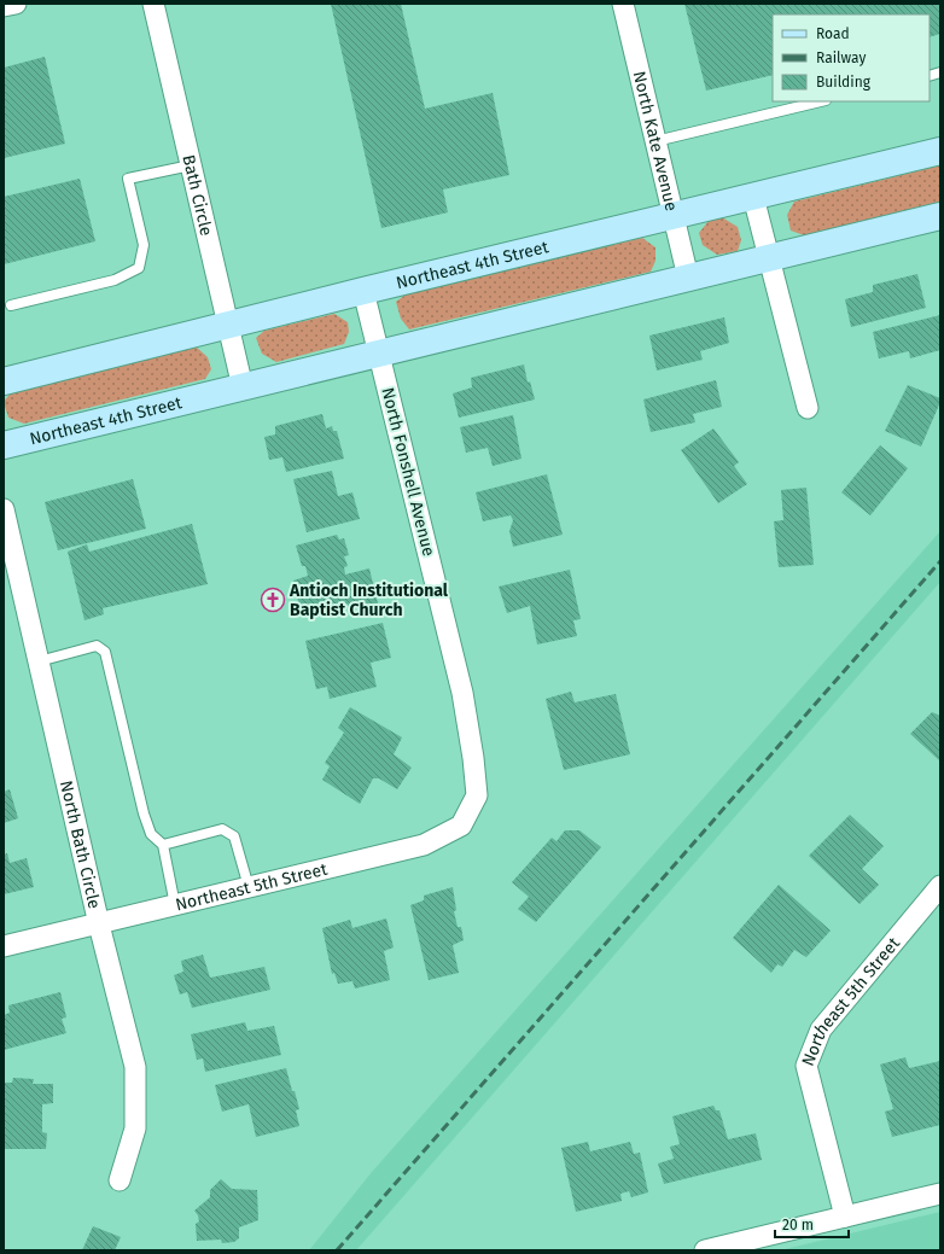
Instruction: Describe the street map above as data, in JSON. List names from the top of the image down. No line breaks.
{"streets":{"main road":["Northeast 4th Street"],"street":["North Kate Avenue","Bath Circle","North Fonshell Avenue","North Bath Circle","Northeast 5th Street"]},"crossings":[["North Kate Avenue","Northeast 4th Street"],["Bath Circle","Northeast 4th Street"],["Northeast 4th Street","North Fonshell Avenue"],["North Fonshell Avenue","Northeast 5th Street"],["North Bath Circle","Northeast 5th Street"]],"places":{"church":["Antioch Institutional Baptist Church"]},"legend":["Road","Railway","Building"],"scale_bar":"20 m"}
